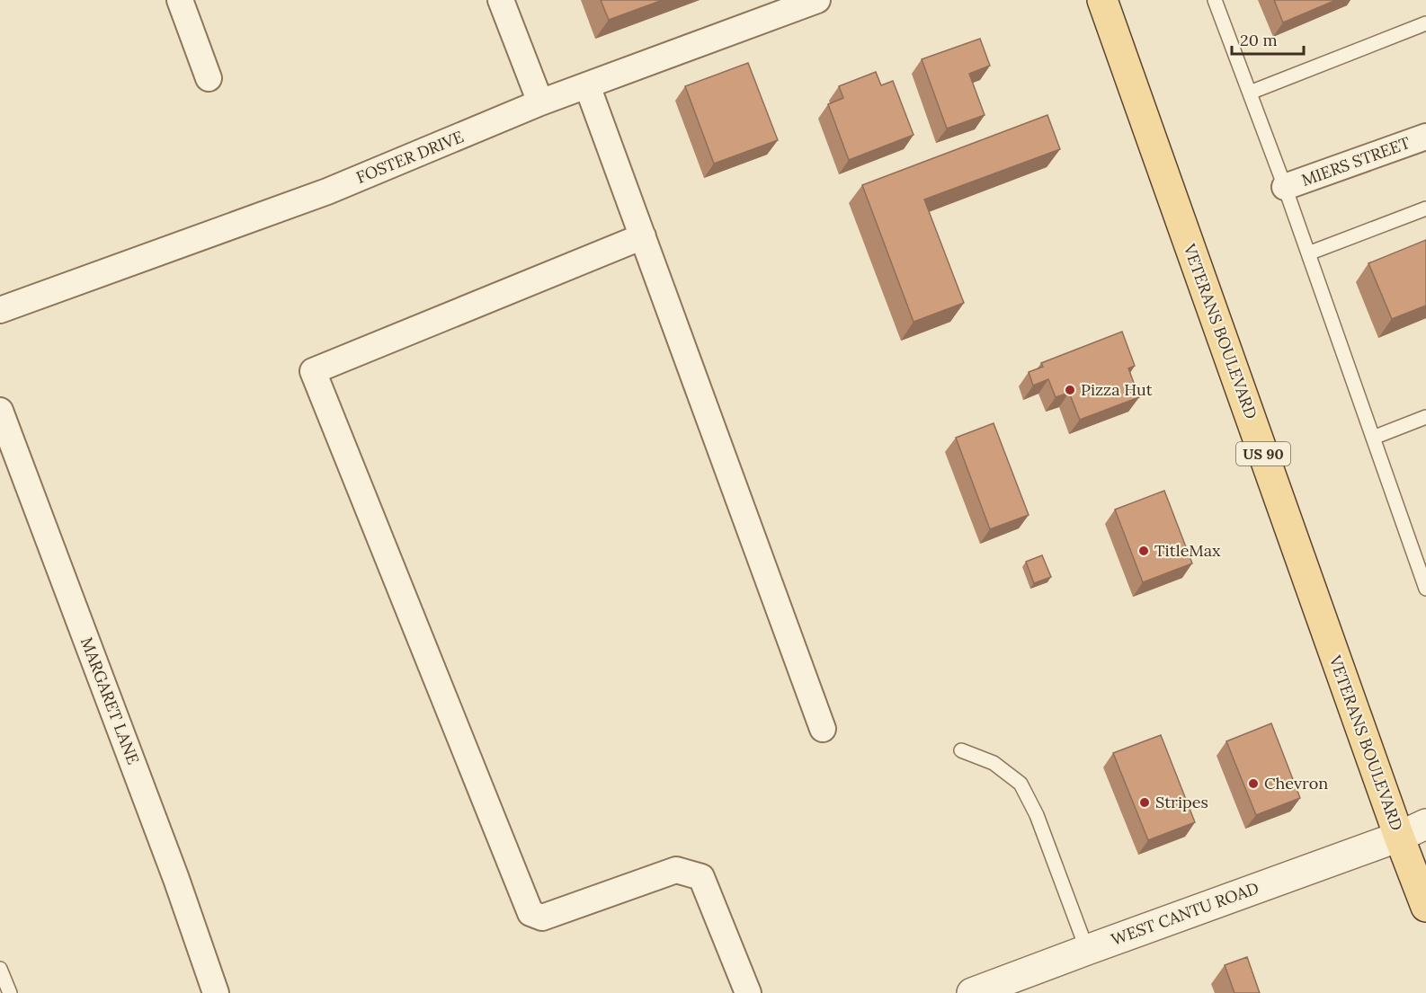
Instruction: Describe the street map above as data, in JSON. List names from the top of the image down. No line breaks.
{"streets":{"main road":["VETERANS BOULEVARD","US 90"],"street":["FOSTER DRIVE","MIERS STREET","MARGARET LANE","WEST CANTU ROAD"]},"crossings":[["VETERANS BOULEVARD","WEST CANTU ROAD"]],"places":["Pizza Hut","TitleMax","Chevron","Stripes"],"scale_bar":"20 m"}
